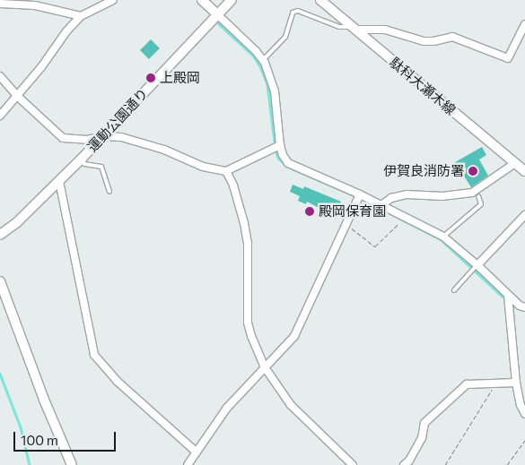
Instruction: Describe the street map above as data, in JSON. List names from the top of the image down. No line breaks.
{"streets":{"street":["駄科大瀬木線","運動公園通り"]},"places":["上殿岡","伊賀良消防署","殿岡保育園"],"scale_bar":"100 m"}
